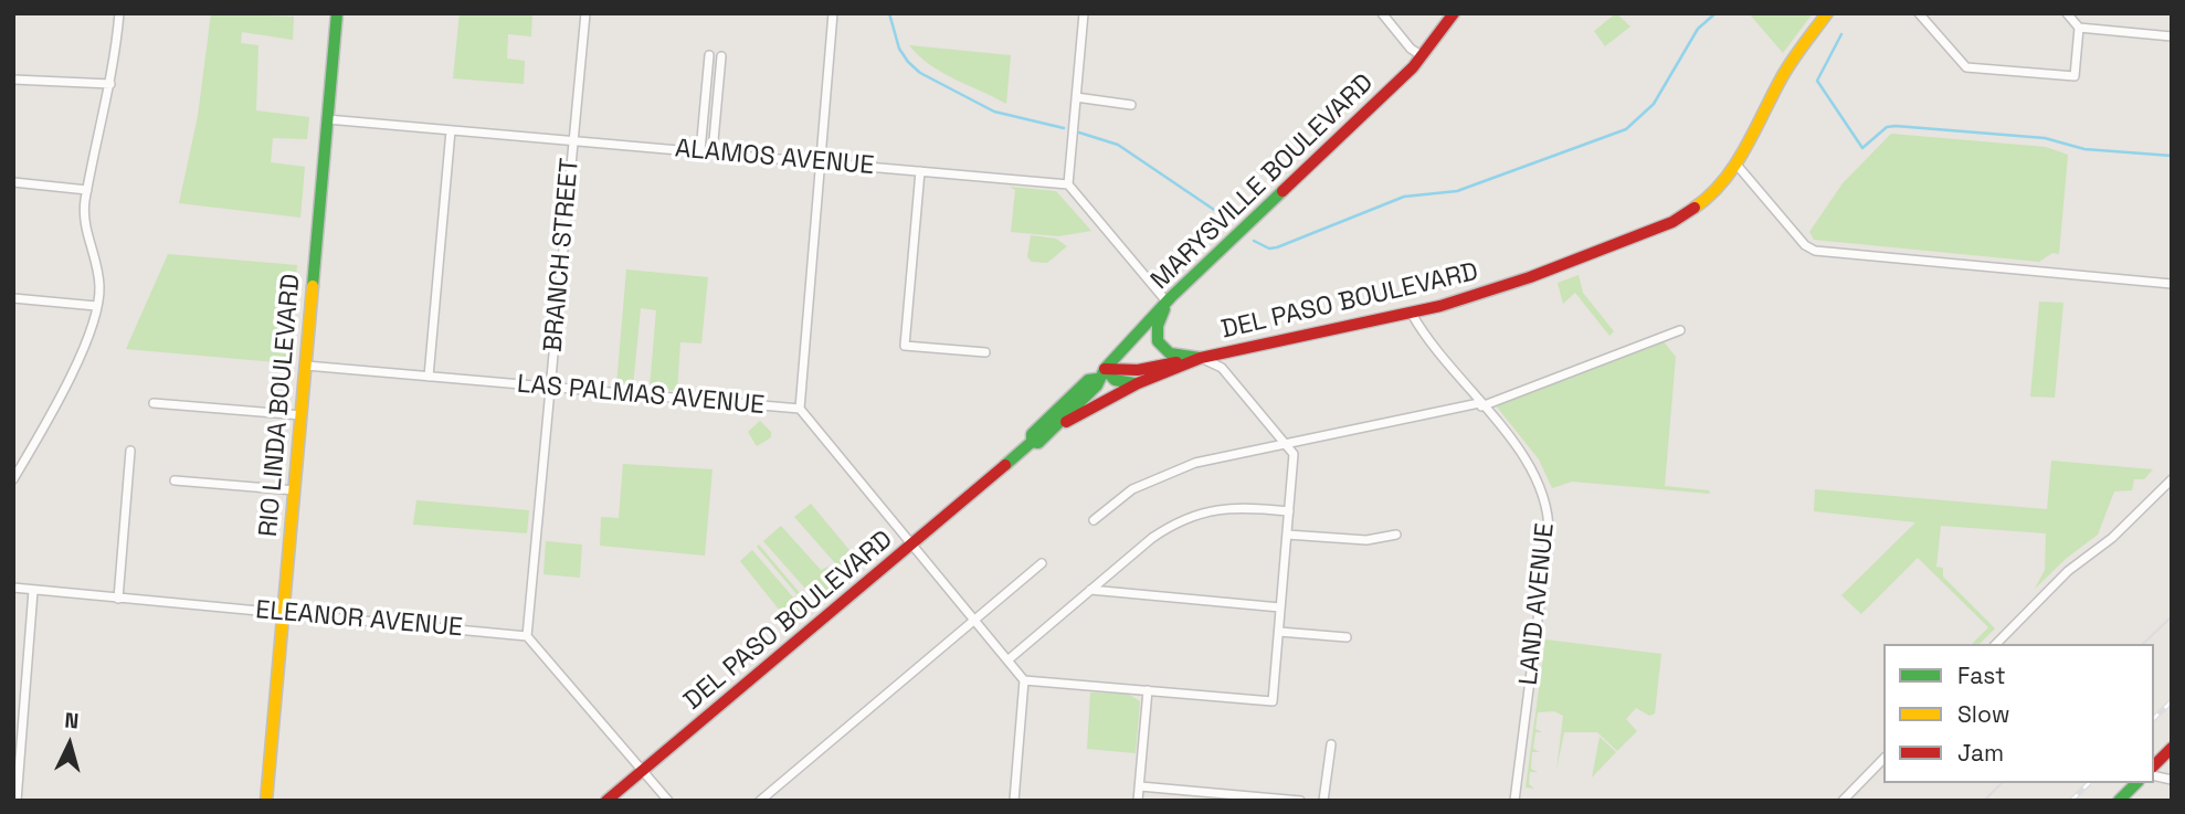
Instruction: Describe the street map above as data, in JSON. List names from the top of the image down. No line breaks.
{"streets":{"main road":["MARYSVILLE BOULEVARD","DEL PASO BOULEVARD","RIO LINDA BOULEVARD"],"street":["ALAMOS AVENUE","BRANCH STREET","LAS PALMAS AVENUE","LAND AVENUE","ELEANOR AVENUE"]},"crossings":[["ALAMOS AVENUE","BRANCH STREET"],["ALAMOS AVENUE","RIO LINDA BOULEVARD"],["MARYSVILLE BOULEVARD","DEL PASO BOULEVARD"],["BRANCH STREET","LAS PALMAS AVENUE"],["BRANCH STREET","ELEANOR AVENUE"],["DEL PASO BOULEVARD","LAS PALMAS AVENUE"],["DEL PASO BOULEVARD","LAND AVENUE"],["LAS PALMAS AVENUE","RIO LINDA BOULEVARD"],["RIO LINDA BOULEVARD","ELEANOR AVENUE"]],"legend":["Fast","Slow","Jam"],"north":"top"}
